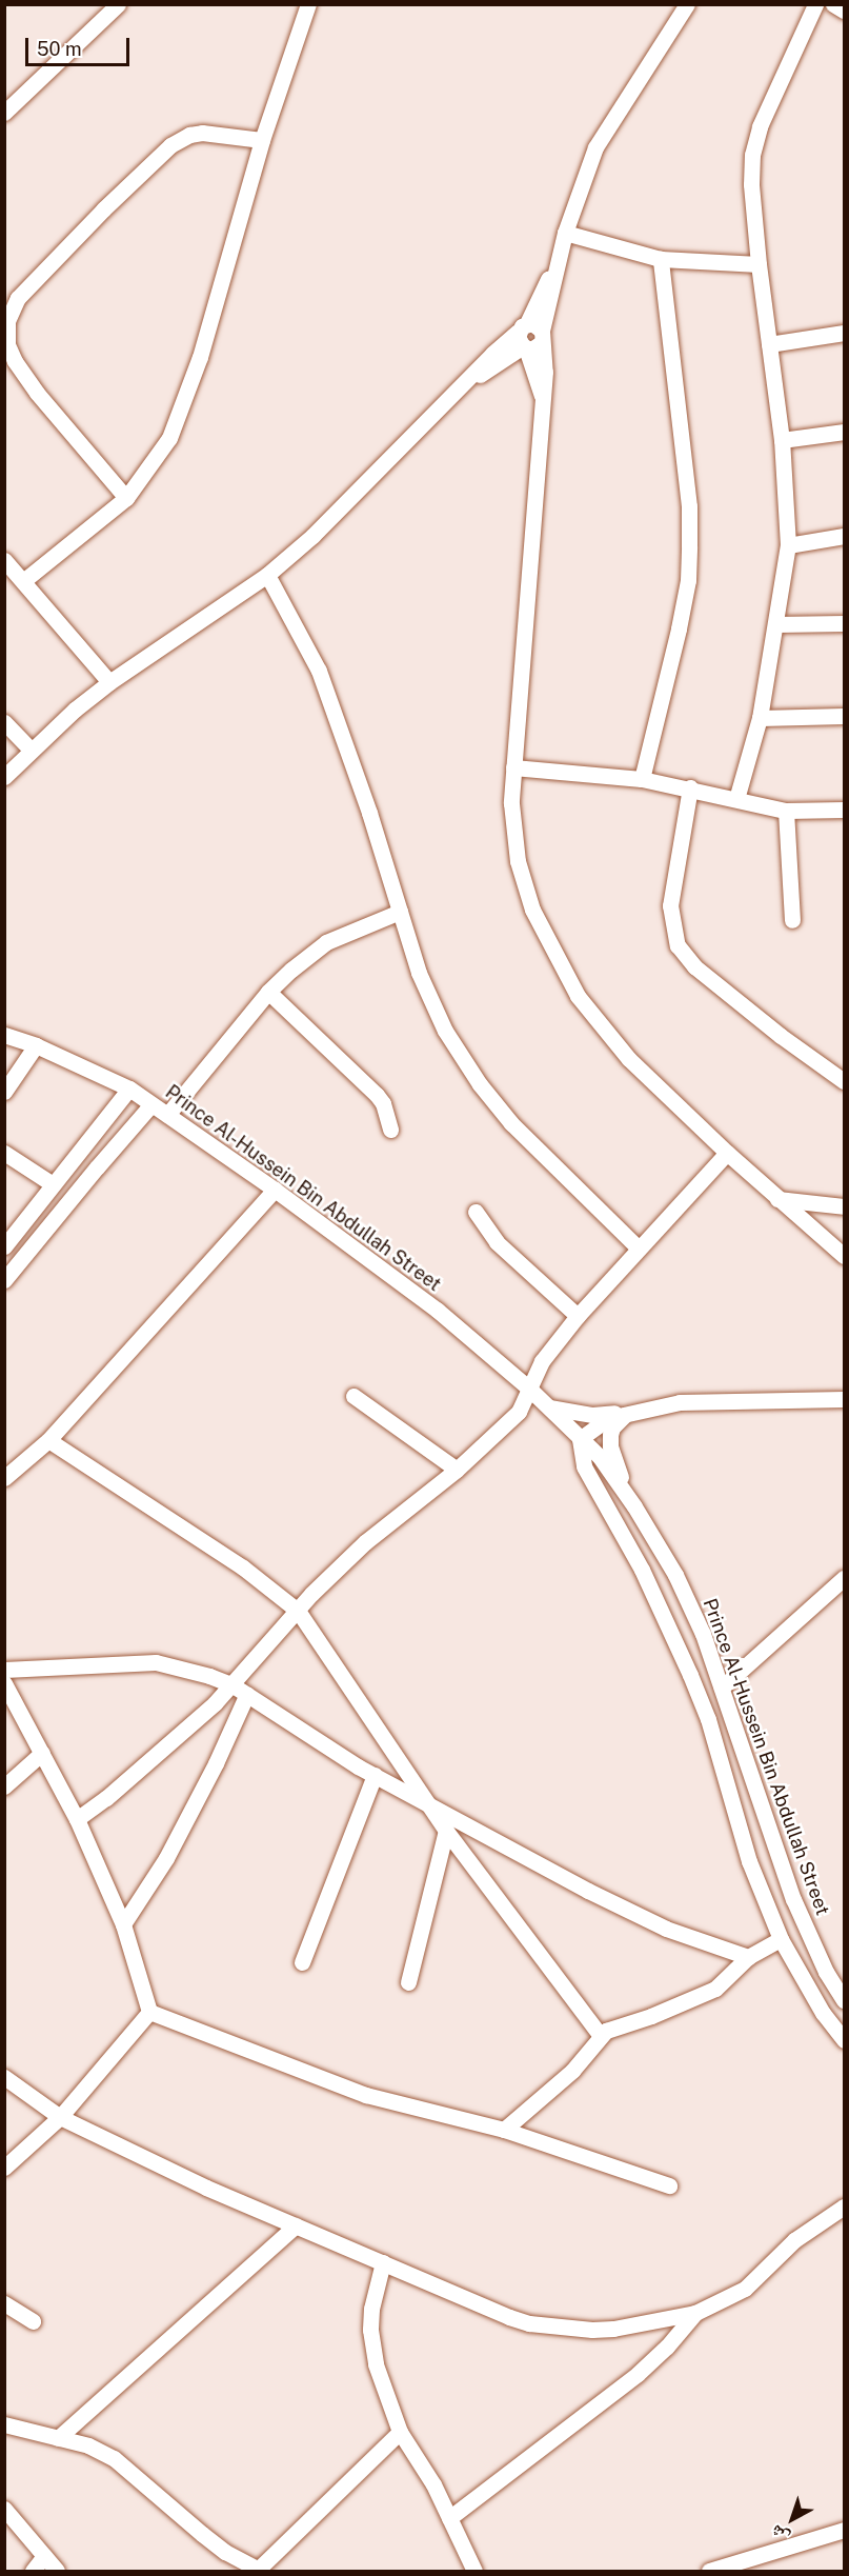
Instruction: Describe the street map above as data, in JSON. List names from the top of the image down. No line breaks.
{"streets":{"street":["Prince Al-Hussein Bin Abdullah Street"]},"scale_bar":"50 m","north":"bottom left"}
